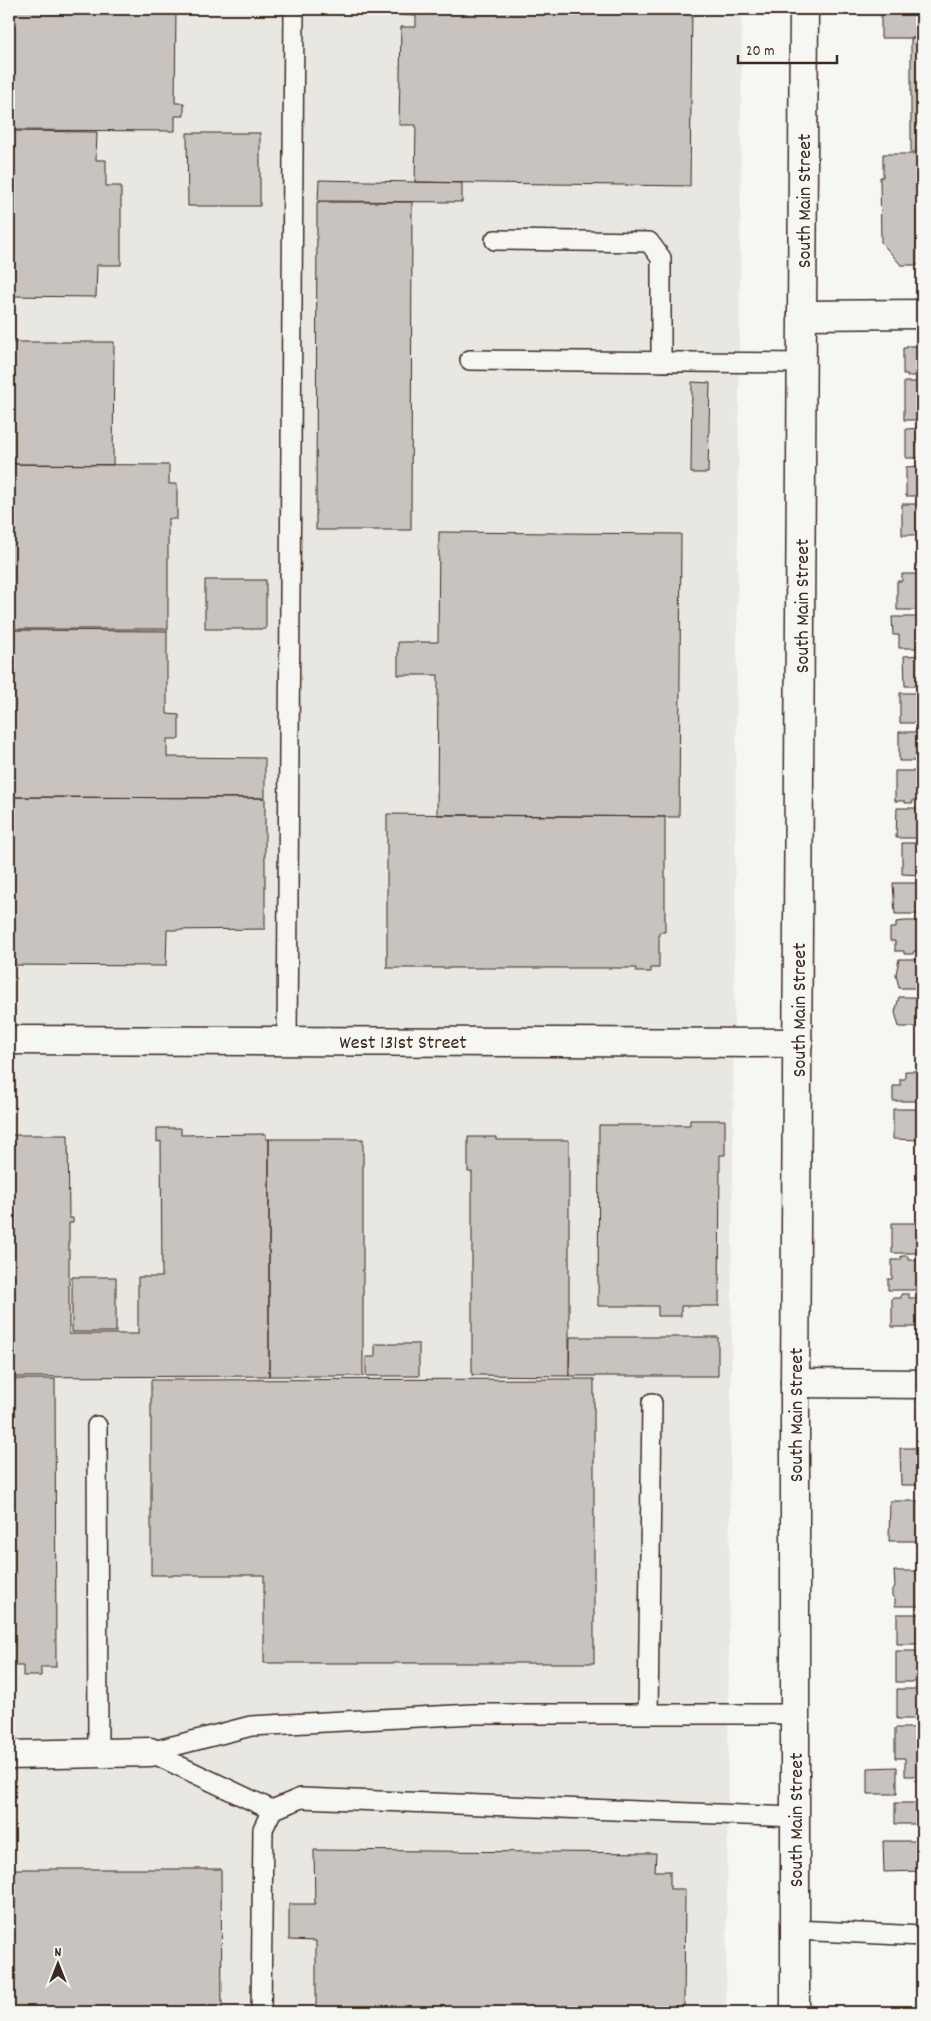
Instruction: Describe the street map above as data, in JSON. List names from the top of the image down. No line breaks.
{"streets":{"main road":["South Main Street","West 131st Street"]},"crossings":[["South Main Street","West 131st Street"]],"scale_bar":"20 m","north":"top"}
